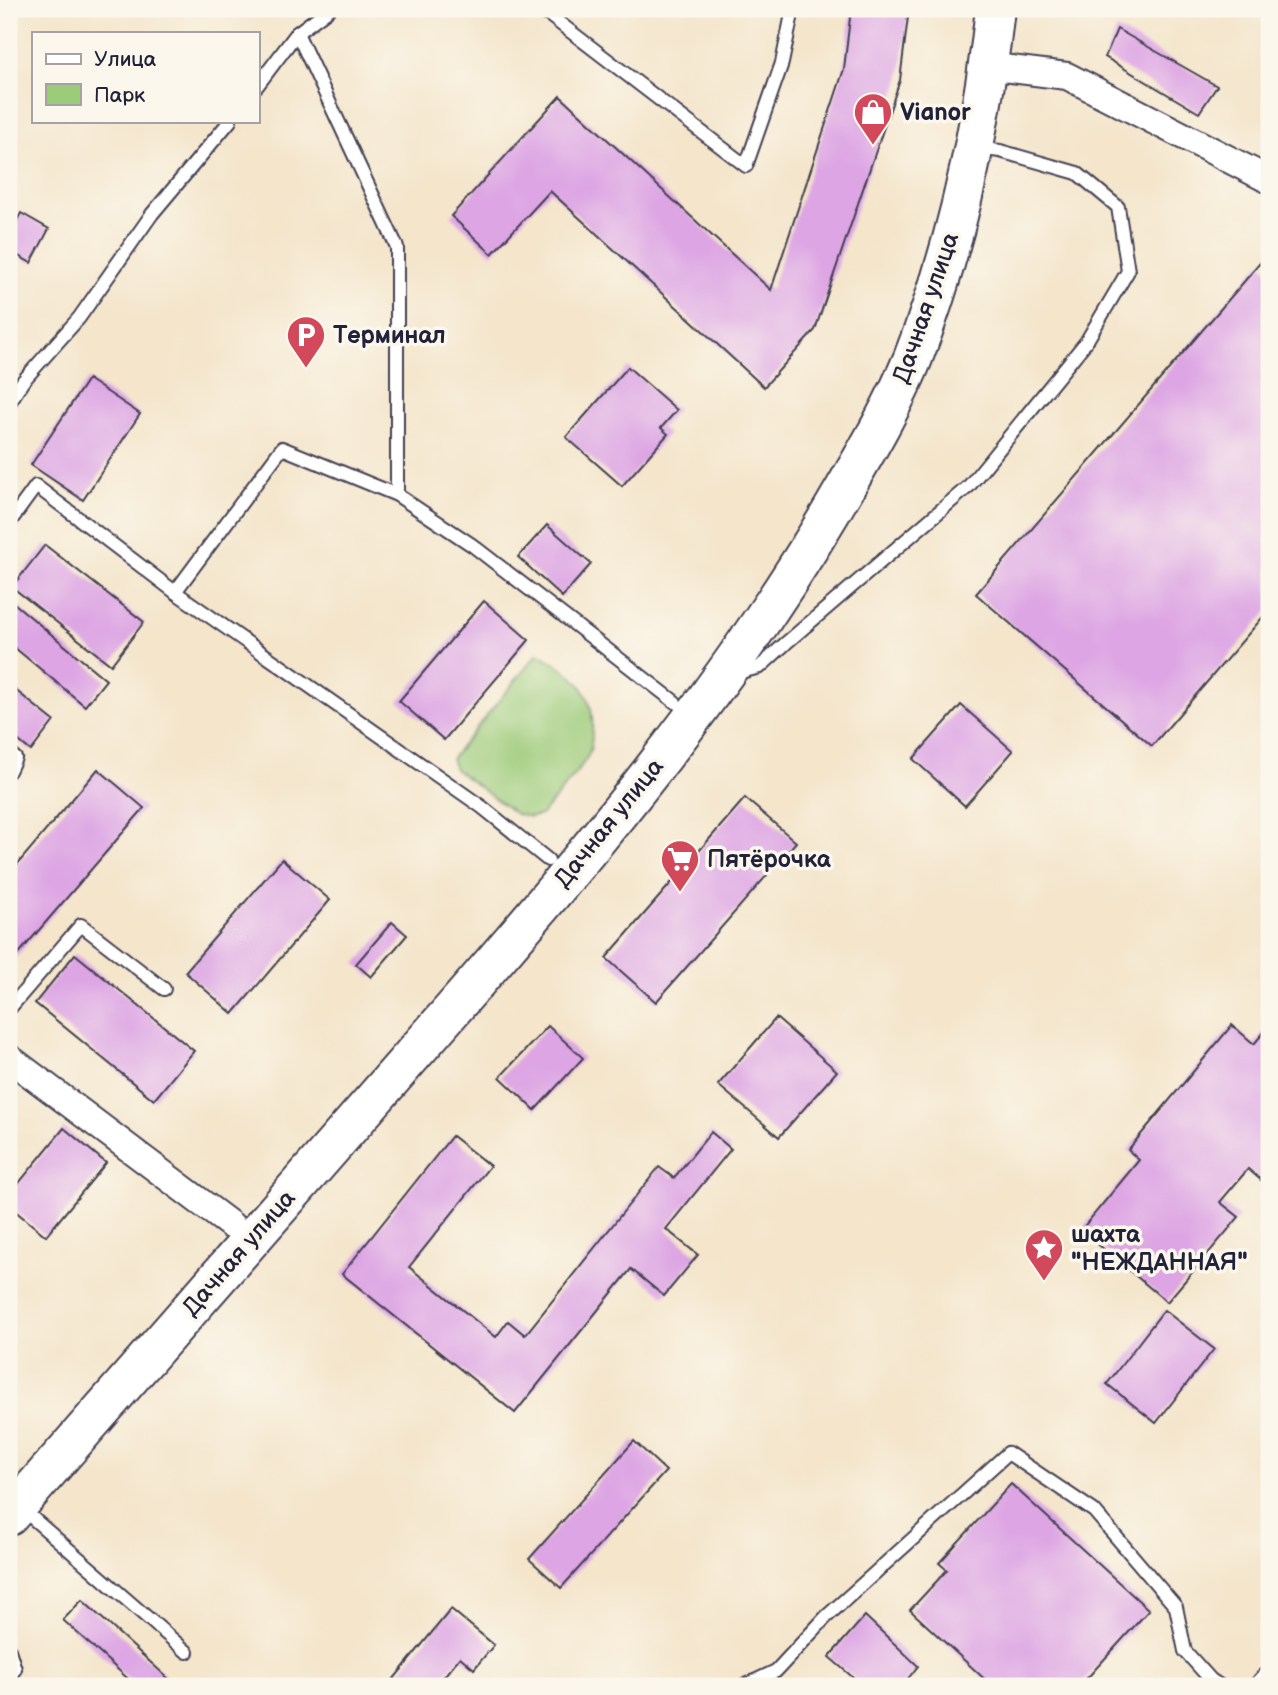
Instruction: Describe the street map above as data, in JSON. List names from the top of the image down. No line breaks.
{"streets":{"main road":["Дачная улица"]},"places":{"shop":["Vianor"],"parking":["Терминал"],"supermarket":["Пятёрочка"],"place":["шахта \"НЕЖДАННАЯ\""]},"legend":["Улица","Парк"]}
